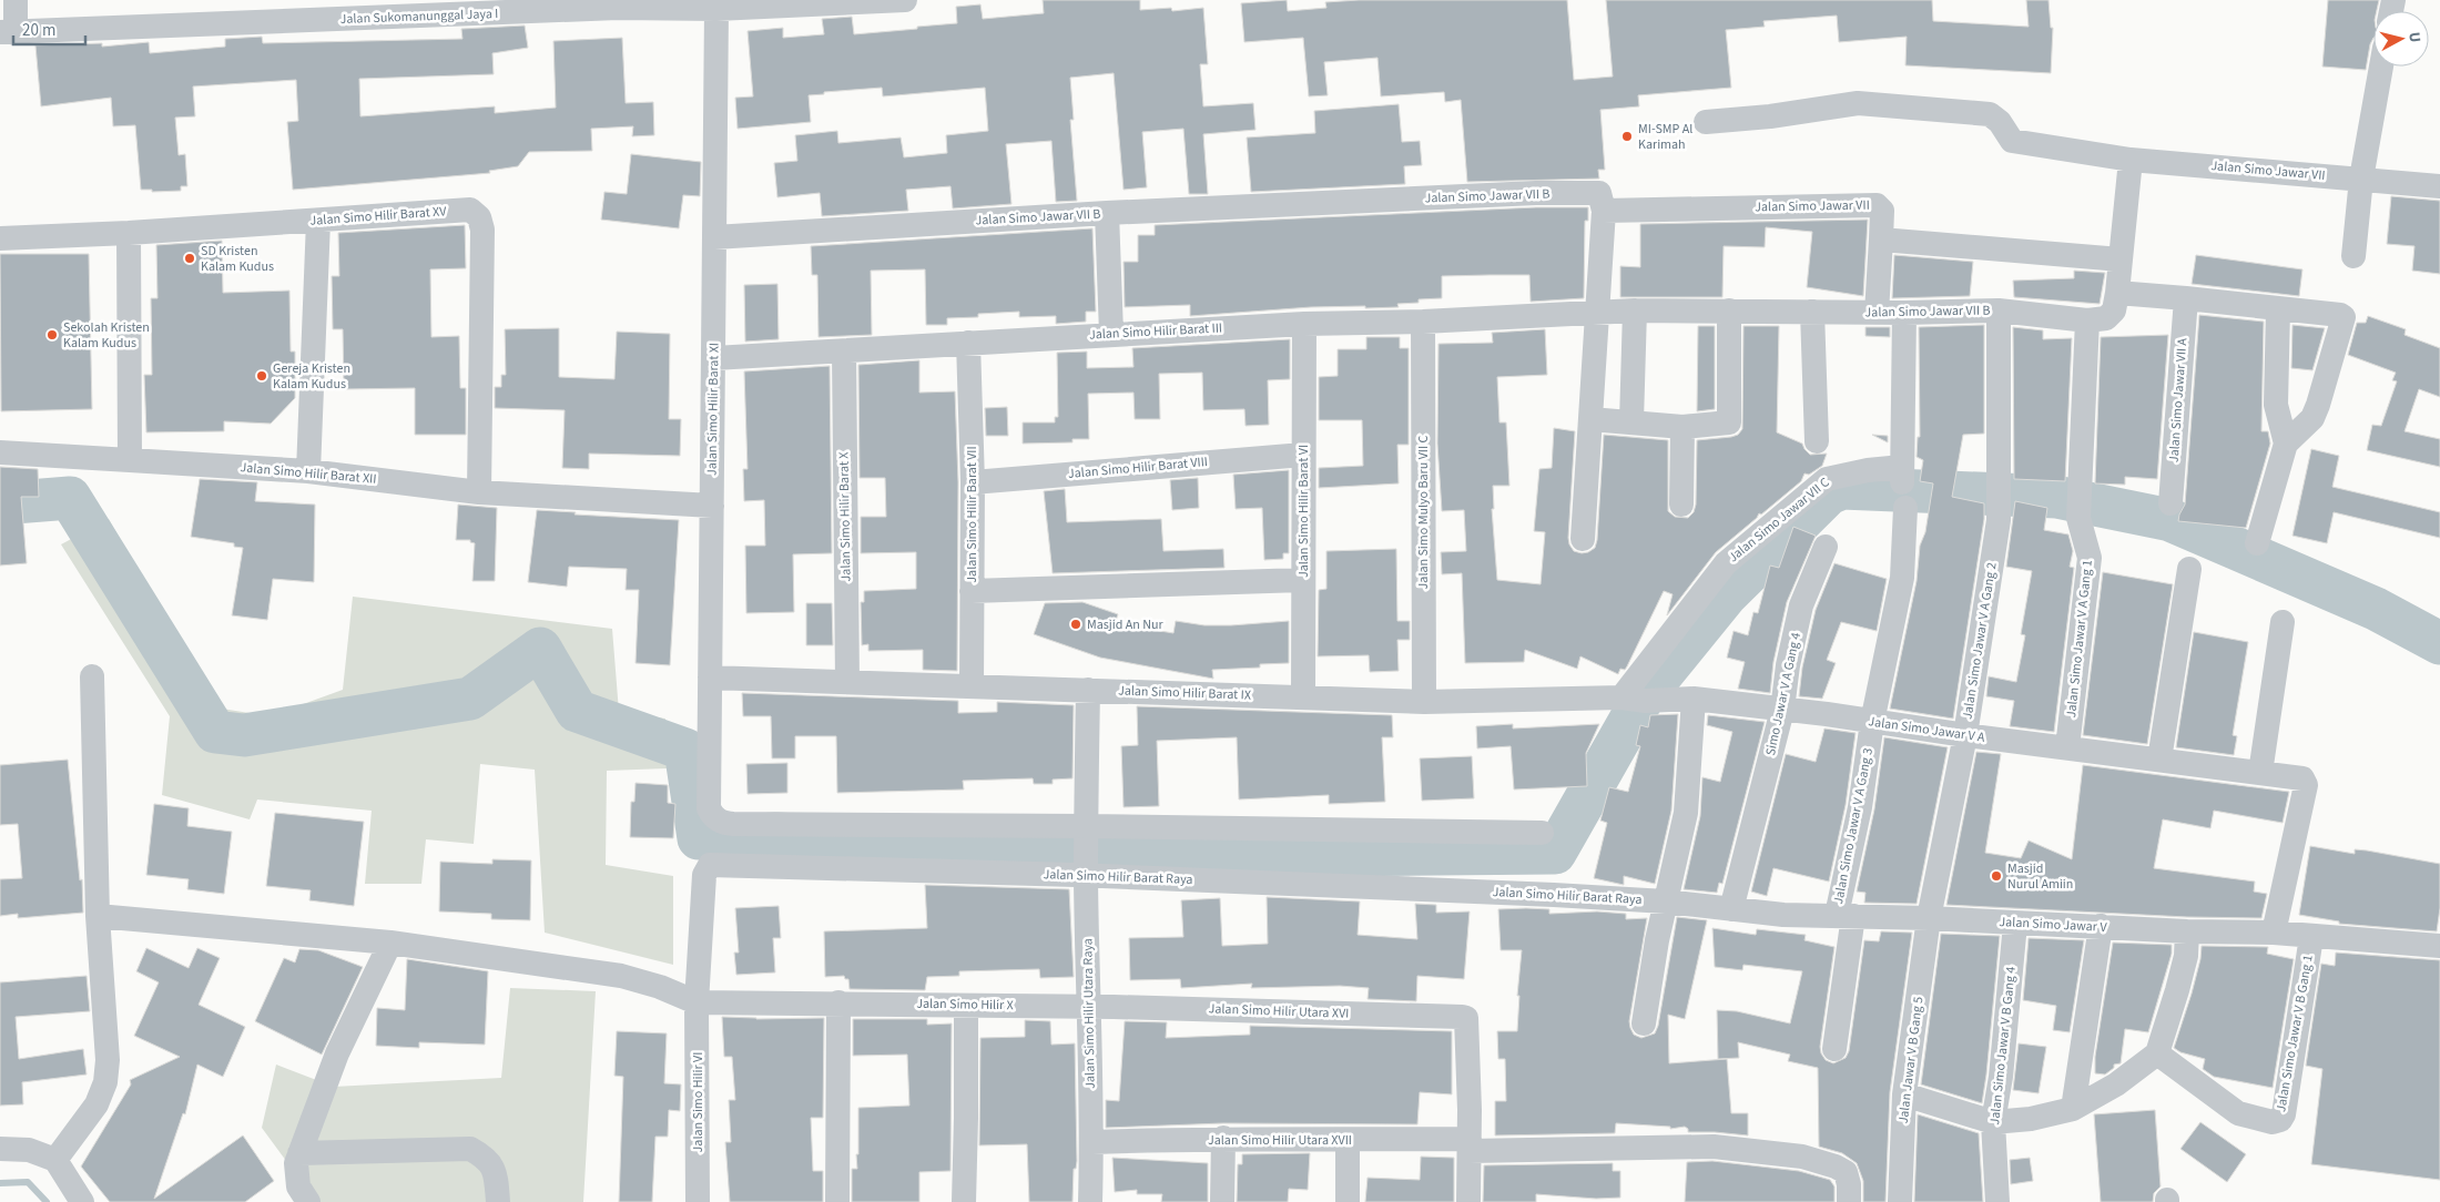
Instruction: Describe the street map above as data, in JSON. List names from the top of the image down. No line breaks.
{"streets":{"street":["Jalan Sukomanunggal Jaya I","Jalan Simo Jawar VII","Jalan Simo Jawar VII B","Jalan Simo Hilir Barat XV","Jalan Simo Hilir Barat III","Jalan Simo Jawar VII A","Jalan Simo Hilir Barat XI","Jalan Simo Hilir Barat VIII","Jalan Simo Hilir Barat XII","Jalan Simo Hilir Barat VI","Jalan Simo Mulyo Baru VII C","Jalan Simo Hilir Barat VII","Jalan Simo Hilir Barat X","Jalan Simo Jawar VII C","Jalan Simo Jawar V A Gang 1","Jalan Simo Jawar V A Gang 2","Jalan Simo Hilir Barat IX","Simo Jawar V A Gang 4","Jalan Simo Jawar V A","Jalan Simo Jawar V A Gang 3","Jalan Simo Hilir Barat Raya","Jalan Simo Jawar V","Jalan Simo Hilir X","Jalan Simo Hilir Utara XVI","Jalan Simo Hilir Utara Raya","Jalan Simo Jawar V B Gang 1","Jalan Simo Jawar V B Gang 4","Jalan Jawar V B Gang 5","Jalan Simo Hilir VI","Jalan Simo Hilir Utara XVII"]},"crossings":[["Jalan Sukomanunggal Jaya I","Jalan Simo Hilir Barat XI"],["Jalan Simo Jawar VII","Jalan Simo Jawar VII B"],["Jalan Simo Jawar VII B","Jalan Simo Hilir Barat III"],["Jalan Simo Jawar VII B","Jalan Simo Hilir Barat XI"],["Jalan Simo Jawar VII B","Jalan Simo Jawar VII C"],["Jalan Simo Jawar VII B","Jalan Simo Jawar V A Gang 1"],["Jalan Simo Jawar VII B","Jalan Simo Jawar V A Gang 2"],["Jalan Simo Hilir Barat XV","Jalan Simo Hilir Barat XII"],["Jalan Simo Hilir Barat III","Jalan Simo Hilir Barat XI"],["Jalan Simo Hilir Barat III","Jalan Simo Hilir Barat VI"],["Jalan Simo Hilir Barat III","Jalan Simo Mulyo Baru VII C"],["Jalan Simo Hilir Barat III","Jalan Simo Hilir Barat VII"],["Jalan Simo Hilir Barat III","Jalan Simo Hilir Barat X"],["Jalan Simo Hilir Barat XI","Jalan Simo Hilir Barat XII"],["Jalan Simo Hilir Barat XI","Jalan Simo Hilir Barat IX"],["Jalan Simo Hilir Barat XI","Jalan Simo Hilir Utara Raya"],["Jalan Simo Hilir Barat VIII","Jalan Simo Hilir Barat VI"],["Jalan Simo Hilir Barat VIII","Jalan Simo Hilir Barat VII"],["Jalan Simo Hilir Barat VI","Jalan Simo Hilir Barat IX"],["Jalan Simo Mulyo Baru VII C","Jalan Simo Hilir Barat IX"],["Jalan Simo Hilir Barat VII","Jalan Simo Hilir Barat IX"],["Jalan Simo Hilir Barat X","Jalan Simo Hilir Barat IX"],["Jalan Simo Jawar VII C","Jalan Simo Hilir Barat IX"],["Jalan Simo Jawar VII C","Jalan Simo Jawar V A"],["Jalan Simo Jawar V A Gang 1","Jalan Simo Jawar V A"],["Jalan Simo Jawar V A Gang 2","Jalan Simo Jawar V A"],["Jalan Simo Jawar V A Gang 2","Jalan Simo Jawar V"],["Jalan Simo Jawar V A Gang 2","Jalan Jawar V B Gang 5"],["Jalan Simo Hilir Barat IX","Jalan Simo Jawar V A"],["Jalan Simo Hilir Barat IX","Jalan Simo Hilir Utara Raya"],["Simo Jawar V A Gang 4","Jalan Simo Jawar V A"],["Simo Jawar V A Gang 4","Jalan Simo Jawar V"],["Jalan Simo Jawar V A","Jalan Simo Jawar V A Gang 3"],["Jalan Simo Jawar V A","Jalan Simo Jawar V"],["Jalan Simo Jawar V A Gang 3","Jalan Simo Jawar V"],["Jalan Simo Hilir Barat Raya","Jalan Simo Jawar V"],["Jalan Simo Hilir Barat Raya","Jalan Simo Hilir X"],["Jalan Simo Hilir Barat Raya","Jalan Simo Hilir Utara Raya"],["Jalan Simo Hilir Barat Raya","Jalan Simo Hilir VI"],["Jalan Simo Jawar V","Jalan Simo Jawar V B Gang 1"],["Jalan Simo Jawar V","Jalan Simo Jawar V B Gang 4"],["Jalan Simo Jawar V","Jalan Jawar V B Gang 5"],["Jalan Simo Hilir X","Jalan Simo Hilir Utara XVI"],["Jalan Simo Hilir X","Jalan Simo Hilir Utara Raya"],["Jalan Simo Hilir X","Jalan Simo Hilir VI"],["Jalan Simo Hilir Utara XVI","Jalan Simo Hilir Utara Raya"],["Jalan Simo Hilir Utara XVI","Jalan Simo Hilir Utara XVII"],["Jalan Simo Hilir Utara Raya","Jalan Simo Hilir Utara XVII"]],"places":["MI-SMP Al Karimah","SD Kristen Kalam Kudus","Sekolah Kristen Kalam Kudus","Gereja Kristen Kalam Kudus","Masjid An Nur","Masjid Nurul Amiin"],"scale_bar":"20 m","north":"right"}
